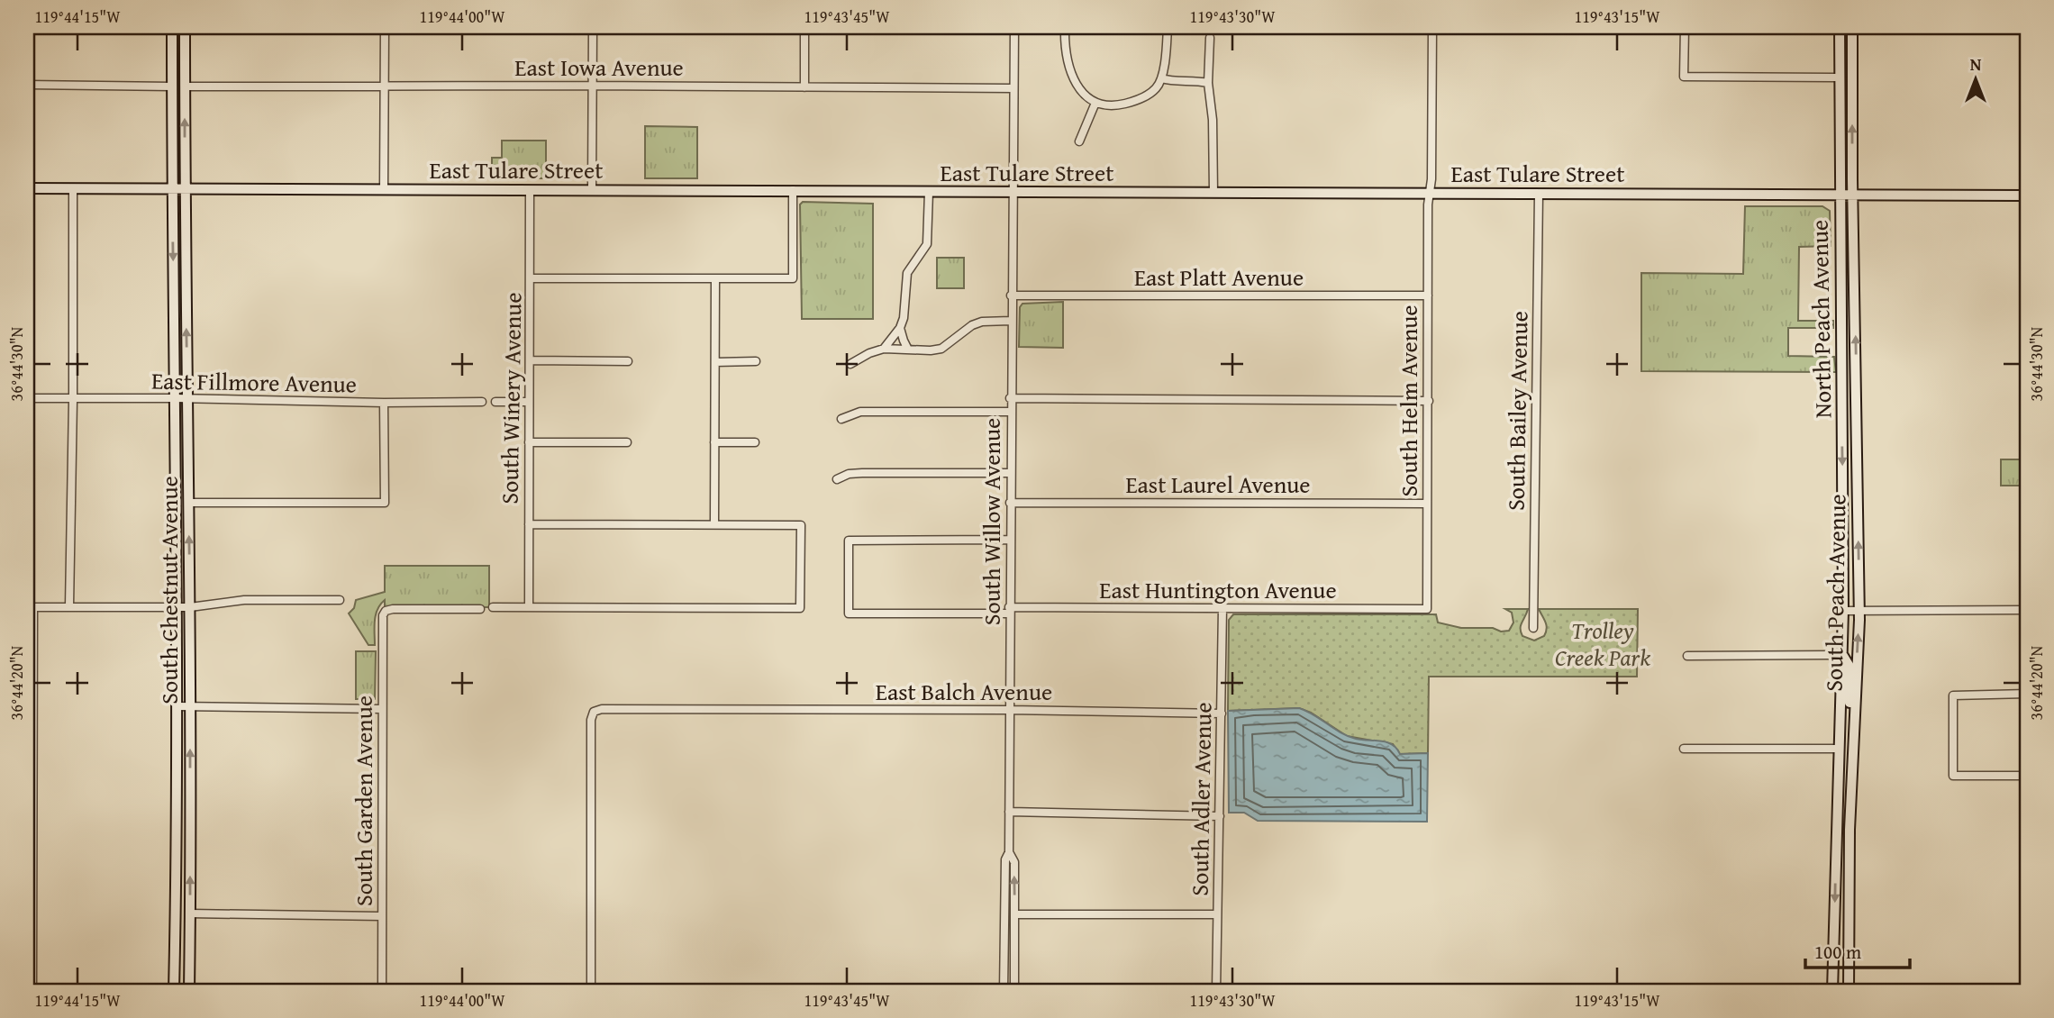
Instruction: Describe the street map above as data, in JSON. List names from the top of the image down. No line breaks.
{"streets":{"main road":["East Tulare Street","North Peach Avenue","South Chestnut Avenue","South Peach Avenue"],"street":["East Iowa Avenue","East Platt Avenue","East Fillmore Avenue","South Winery Avenue","South Helm Avenue","South Bailey Avenue","East Laurel Avenue","South Willow Avenue","East Huntington Avenue","East Balch Avenue","South Adler Avenue","South Garden Avenue"]},"crossings":[["East Iowa Avenue","South Willow Avenue"],["East Iowa Avenue","South Chestnut Avenue"],["East Tulare Street","North Peach Avenue"],["East Tulare Street","South Winery Avenue"],["East Tulare Street","South Helm Avenue"],["East Tulare Street","South Bailey Avenue"],["East Tulare Street","South Willow Avenue"],["East Tulare Street","South Chestnut Avenue"],["East Tulare Street","South Peach Avenue"],["East Platt Avenue","South Helm Avenue"],["East Platt Avenue","South Willow Avenue"],["North Peach Avenue","South Peach Avenue"],["East Fillmore Avenue","South Chestnut Avenue"],["South Helm Avenue","East Laurel Avenue"],["South Helm Avenue","East Huntington Avenue"],["East Laurel Avenue","South Willow Avenue"],["South Willow Avenue","East Huntington Avenue"],["South Willow Avenue","East Balch Avenue"],["East Huntington Avenue","South Adler Avenue"],["East Balch Avenue","South Adler Avenue"]],"parks":["Trolley Creek Park"],"scale_bar":"100 m","north":"top","coordinates":["119°44'15\"W","119°44'00\"W","119°43'45\"W","119°43'30\"W","119°43'15\"W","36°44'30\"N","36°44'20\"N"]}
